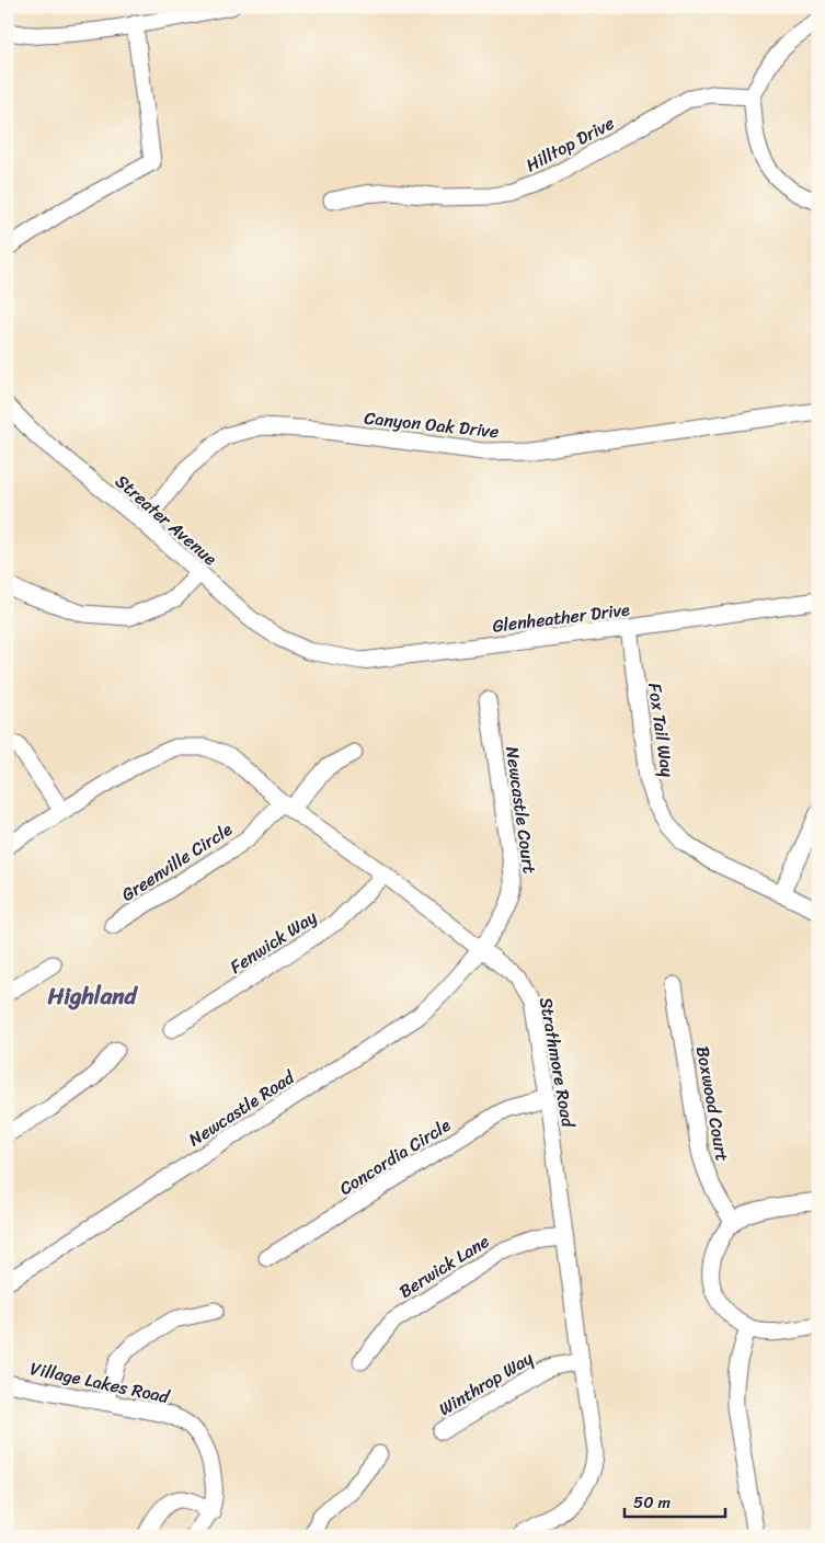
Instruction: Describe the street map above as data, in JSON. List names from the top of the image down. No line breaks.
{"streets":{"street":["Hilltop Drive","Canyon Oak Drive","Streater Avenue","Glenheather Drive","Fox Tail Way","Newcastle Court","Greenville Circle","Fenwick Way","Strathmore Road","Boxwood Court","Newcastle Road","Concordia Circle","Berwick Lane","Village Lakes Road","Winthrop Way"]},"crossings":[["Canyon Oak Drive","Streater Avenue"],["Streater Avenue","Glenheather Drive"],["Glenheather Drive","Fox Tail Way"],["Newcastle Court","Strathmore Road"],["Newcastle Court","Newcastle Road"],["Greenville Circle","Strathmore Road"],["Fenwick Way","Strathmore Road"],["Strathmore Road","Newcastle Road"],["Strathmore Road","Concordia Circle"],["Strathmore Road","Berwick Lane"],["Strathmore Road","Winthrop Way"]],"districts":["Highland"],"scale_bar":"50 m"}
